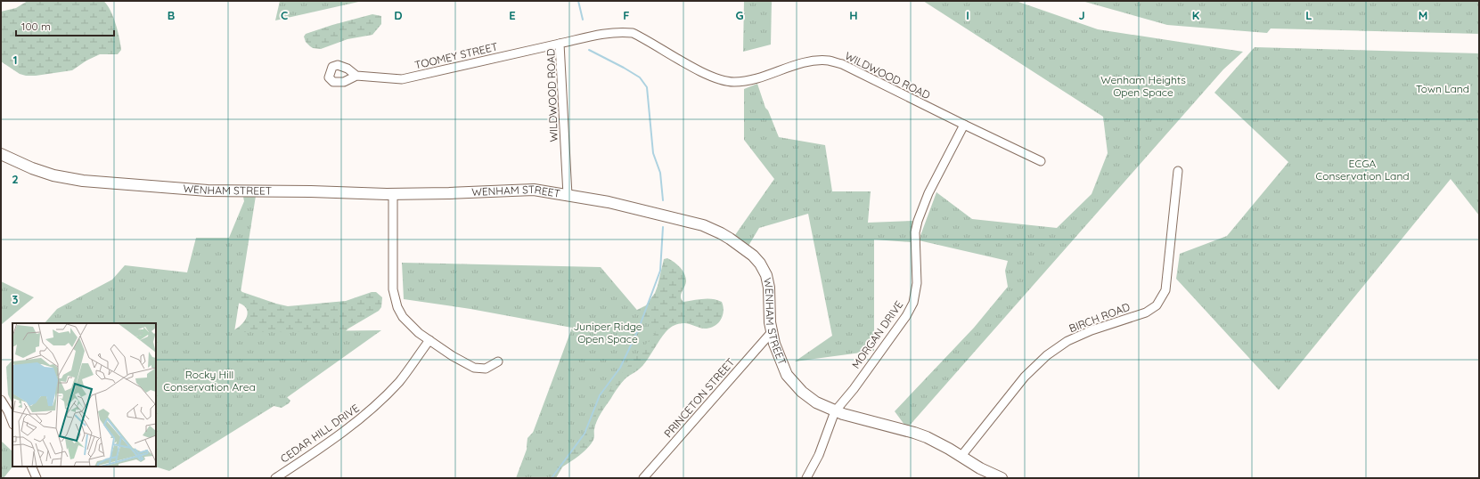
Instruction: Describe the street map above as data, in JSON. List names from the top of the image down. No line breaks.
{"streets":{"main road":["WENHAM STREET"],"street":["TOOMEY STREET","WILDWOOD ROAD","BIRCH ROAD","MORGAN DRIVE","PRINCETON STREET","CEDAR HILL DRIVE"]},"crossings":[["TOOMEY STREET","WILDWOOD ROAD"],["WILDWOOD ROAD","WENHAM STREET"],["WILDWOOD ROAD","MORGAN DRIVE"],["WENHAM STREET","BIRCH ROAD"],["WENHAM STREET","MORGAN DRIVE"],["WENHAM STREET","PRINCETON STREET"]],"parks":["Wenham Heights Open Space","Town Land","ECGA Conservation Land","Juniper Ridge Open Space","Rocky Hill Conservation Area"],"scale_bar":"100 m","grid":{"columns":["B","C","D","E","F","G","H","I","J","K","L","M"],"rows":["1","2","3"]}}
